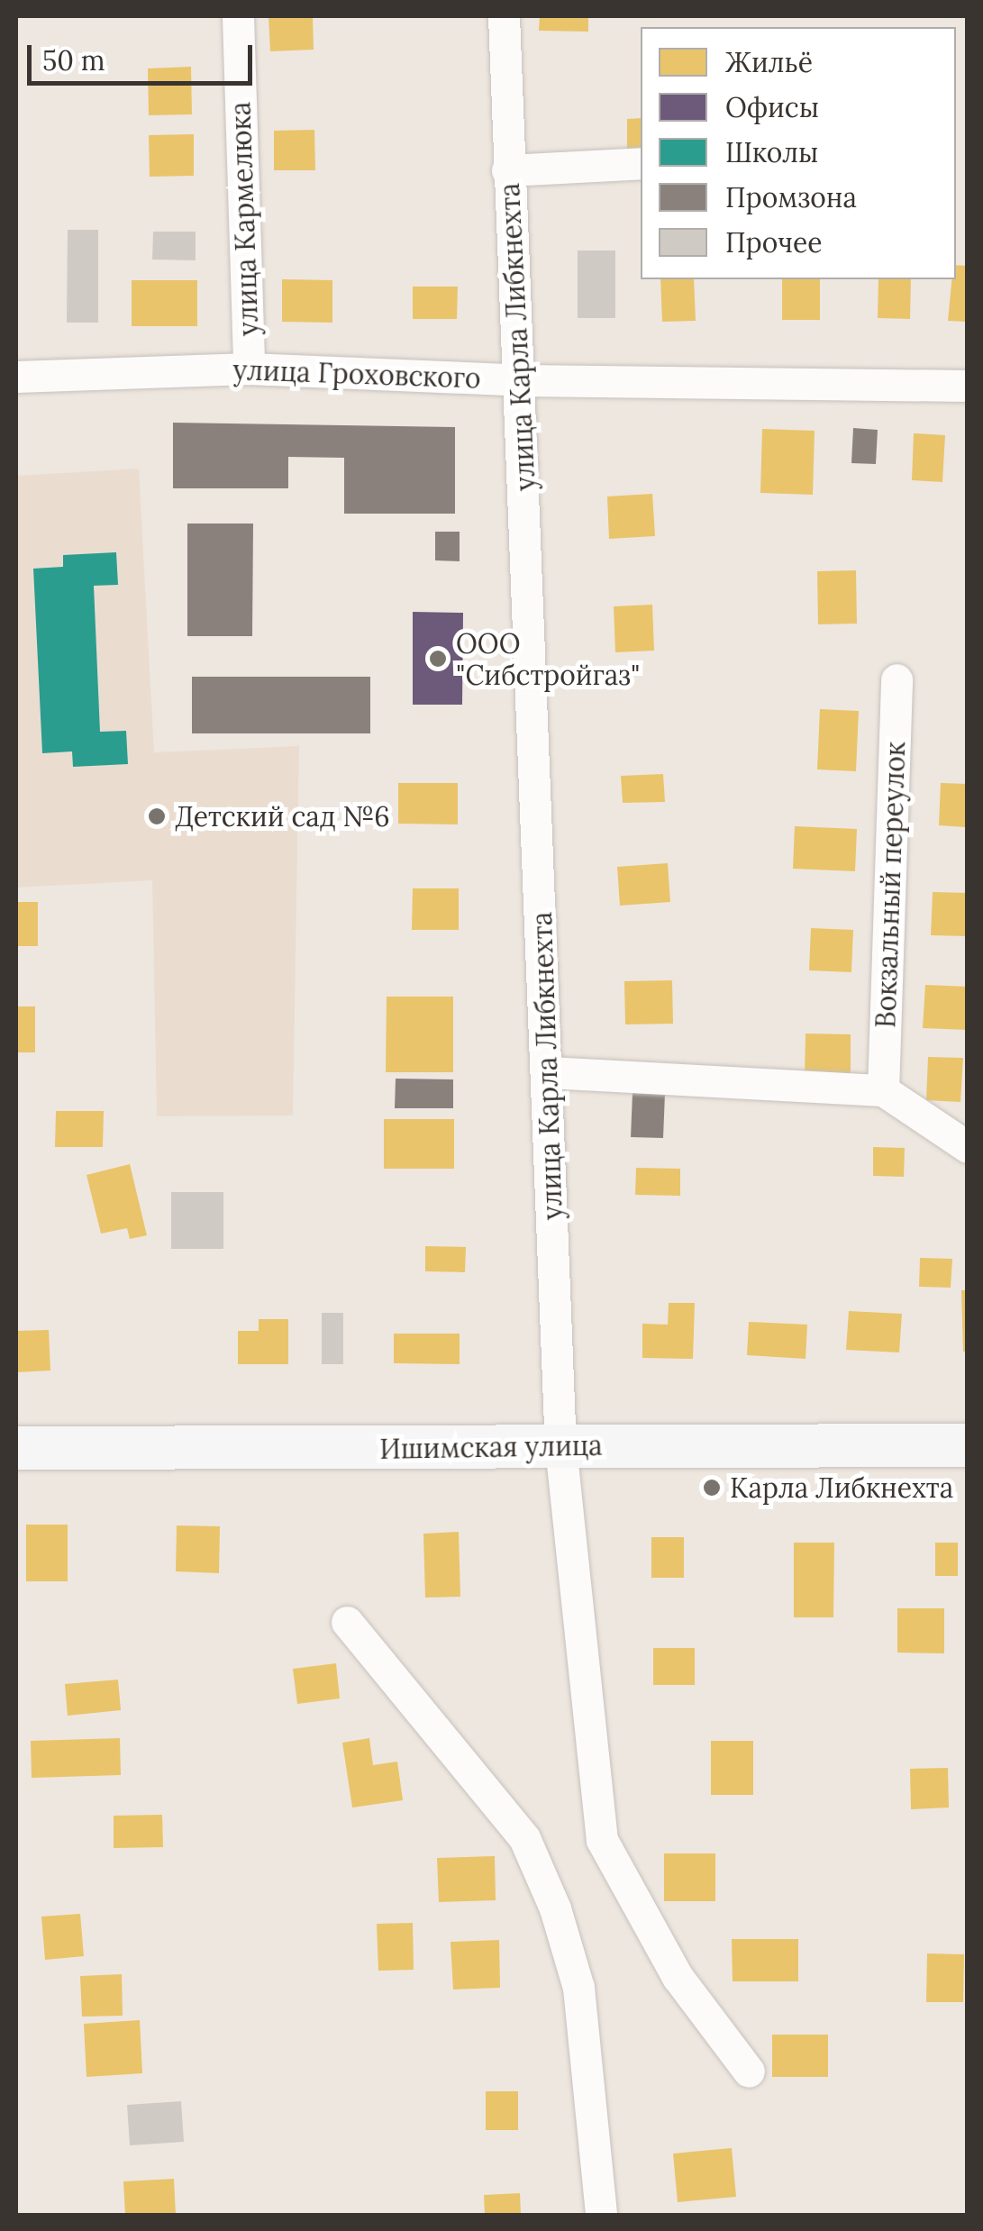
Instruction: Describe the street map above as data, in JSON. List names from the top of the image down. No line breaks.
{"streets":{"main road":["Ишимская улица"],"street":["улица Кармелюка","улица Карла Либкнехта","улица Гроховского","Вокзальный переулок"]},"crossings":[["улица Кармелюка","улица Гроховского"],["улица Карла Либкнехта","улица Гроховского"],["улица Карла Либкнехта","Ишимская улица"]],"places":["ООО \"Сибстройгаз\"","Детский сад №6","Карла Либкнехта"],"legend":["Жильё","Офисы","Школы","Промзона","Прочее"],"scale_bar":"50 m"}
